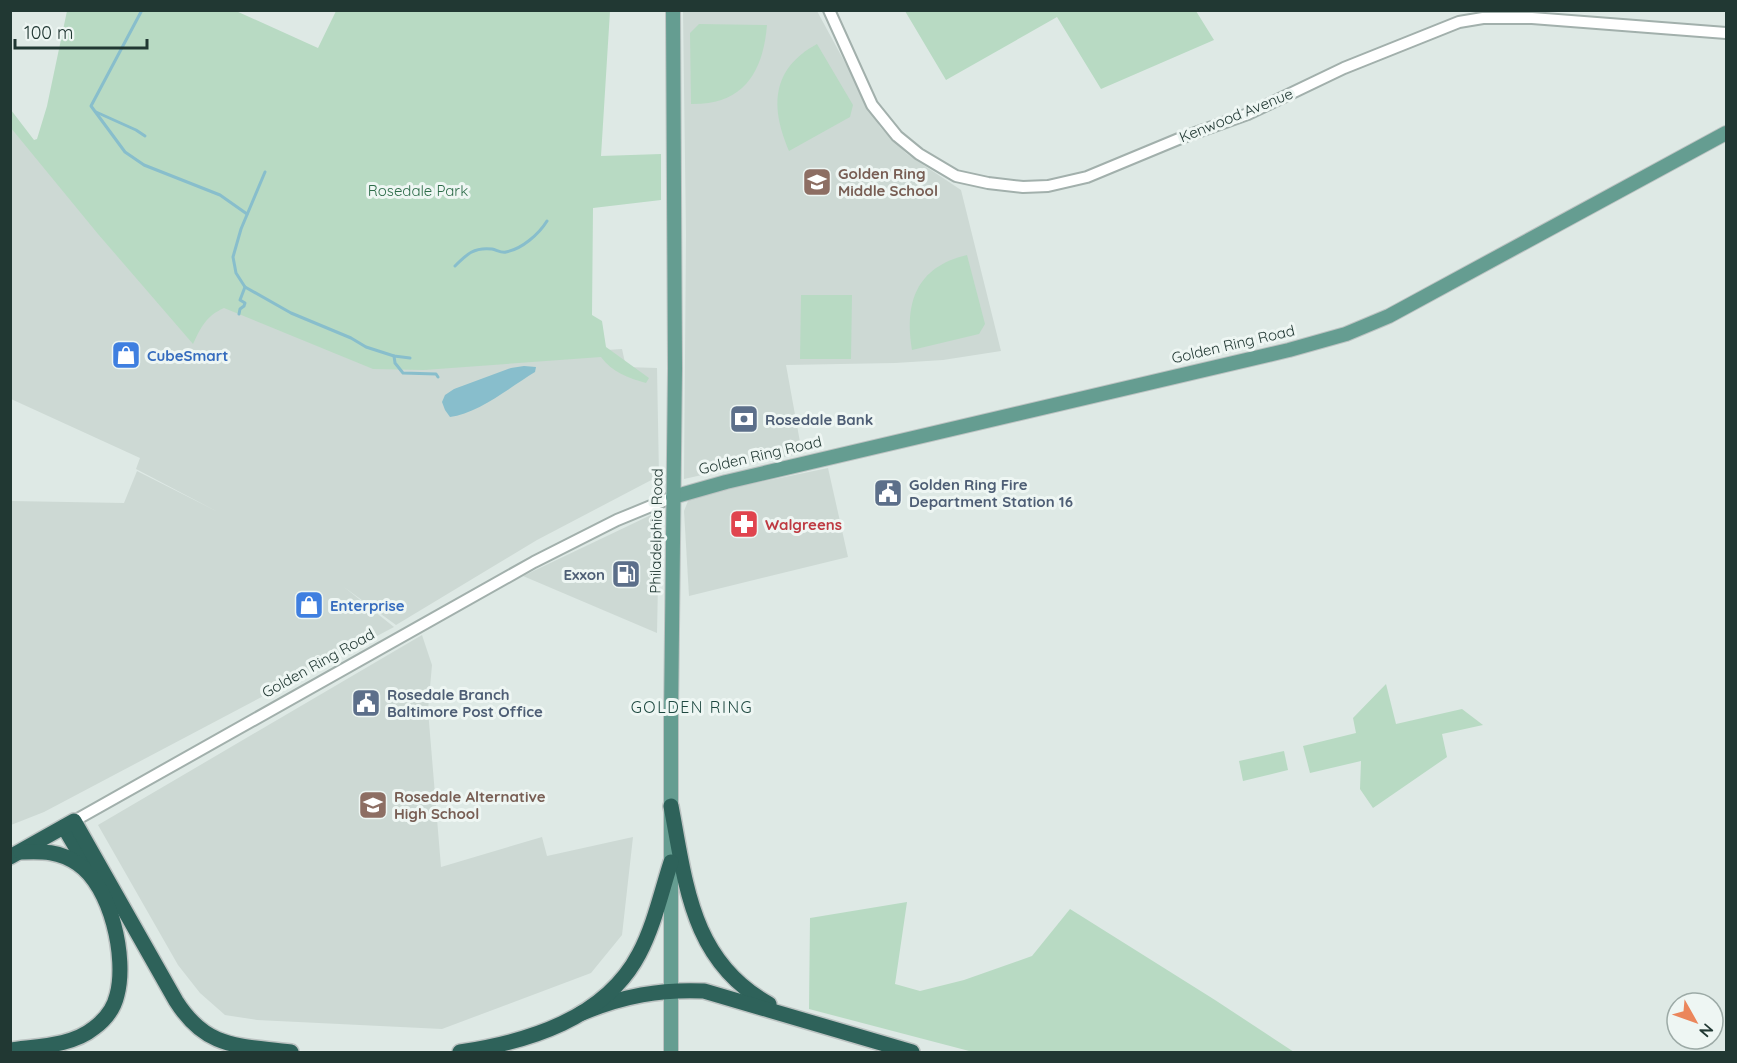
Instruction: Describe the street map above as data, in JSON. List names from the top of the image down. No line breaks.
{"streets":{"highway":["Golden Ring Road"],"main road":["Philadelphia Road"],"street":["Kenwood Avenue"]},"crossings":[["Golden Ring Road","Philadelphia Road"]],"districts":["GOLDEN RING"],"parks":["Rosedale Park"],"places":{"school or university":["Golden Ring Middle School","Rosedale Alternative High School"],"shop":["CubeSmart","Enterprise"],"bank":["Rosedale Bank"],"public building":["Golden Ring Fire Department Station 16","Rosedale Branch Baltimore Post Office"],"pharmacy":["Walgreens"],"fuel station":["Exxon"]},"scale_bar":"100 m","north":"bottom right"}
